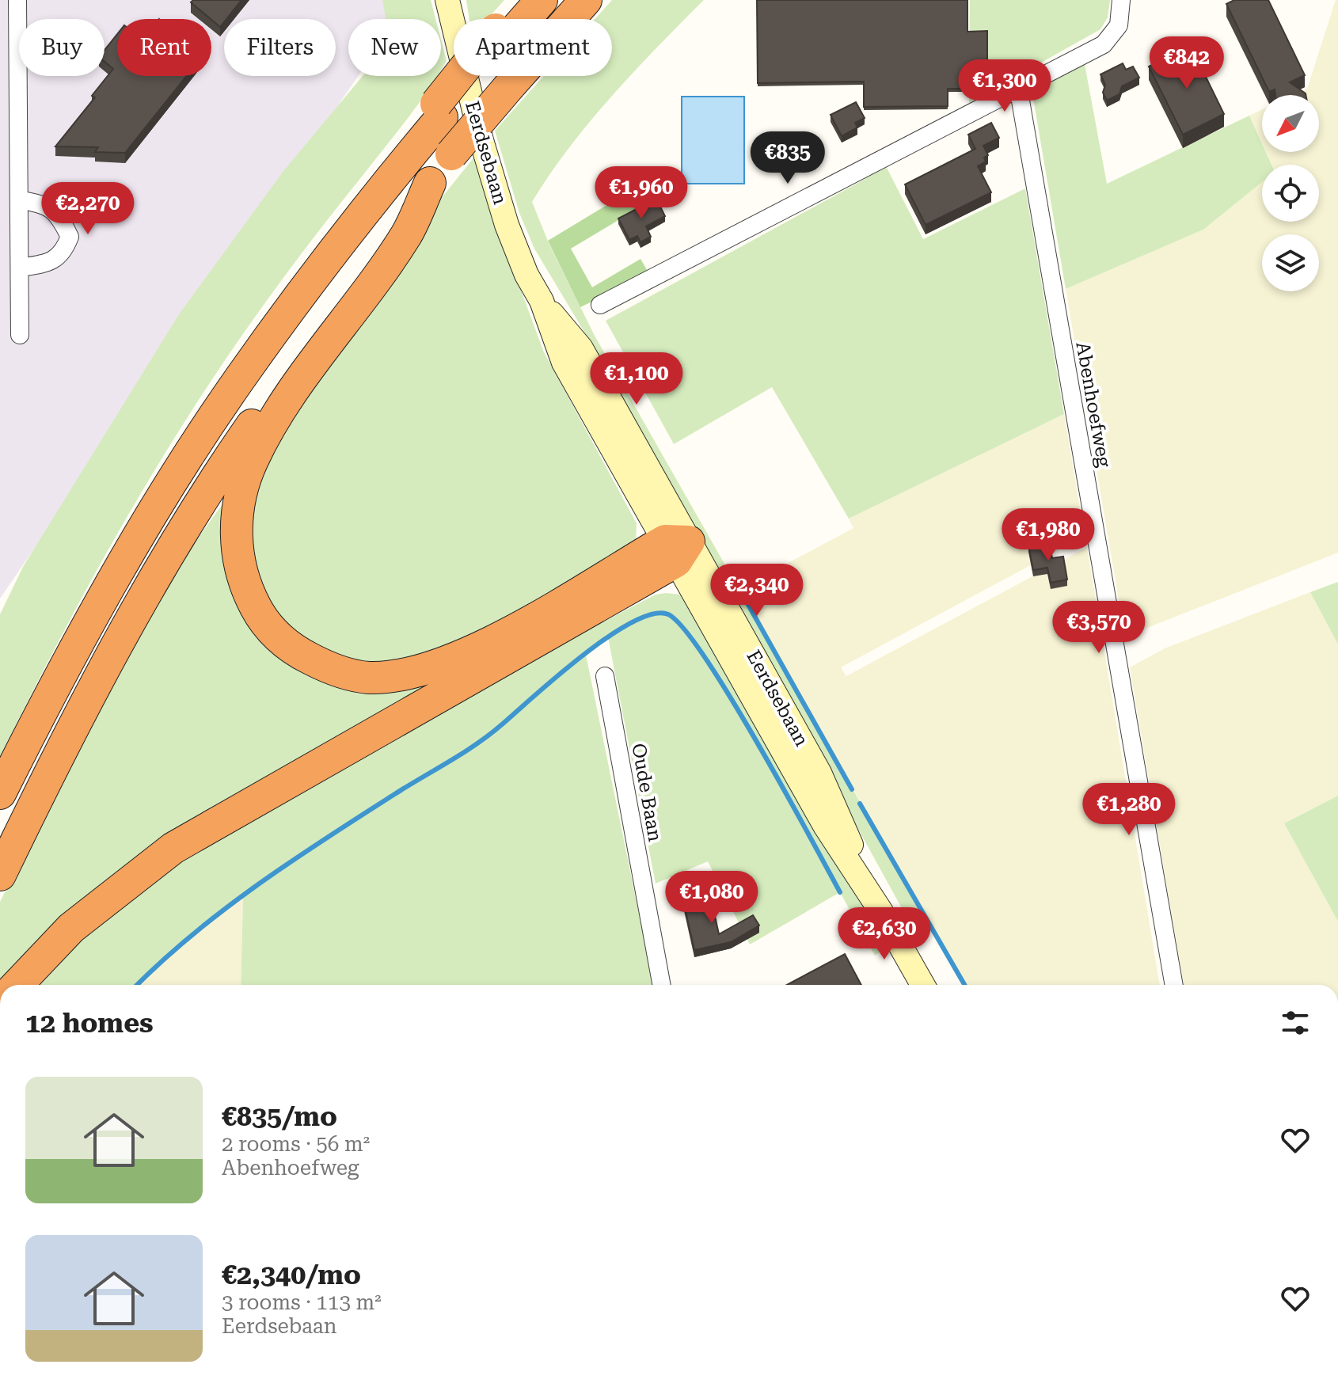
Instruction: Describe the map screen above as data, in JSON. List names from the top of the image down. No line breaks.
{"streets":{"main road":["Eerdsebaan"],"street":["Abenhoefweg","Oude Baan"]},"north":"bottom left","page":{"chip":["Buy","Rent","Filters","New","Apartment"],"price":["€842","€1,300","€835","€1,960","€2,270","€1,100","€1,980","€2,340","€3,570","€1,280","€1,080","€2,630"],"heading":"12 homes","list":[{"name":"€835/mo","note":"2 rooms · 56 m² · Abenhoefweg"},{"name":"€2,340/mo","note":"3 rooms · 113 m² · Eerdsebaan"}]}}
